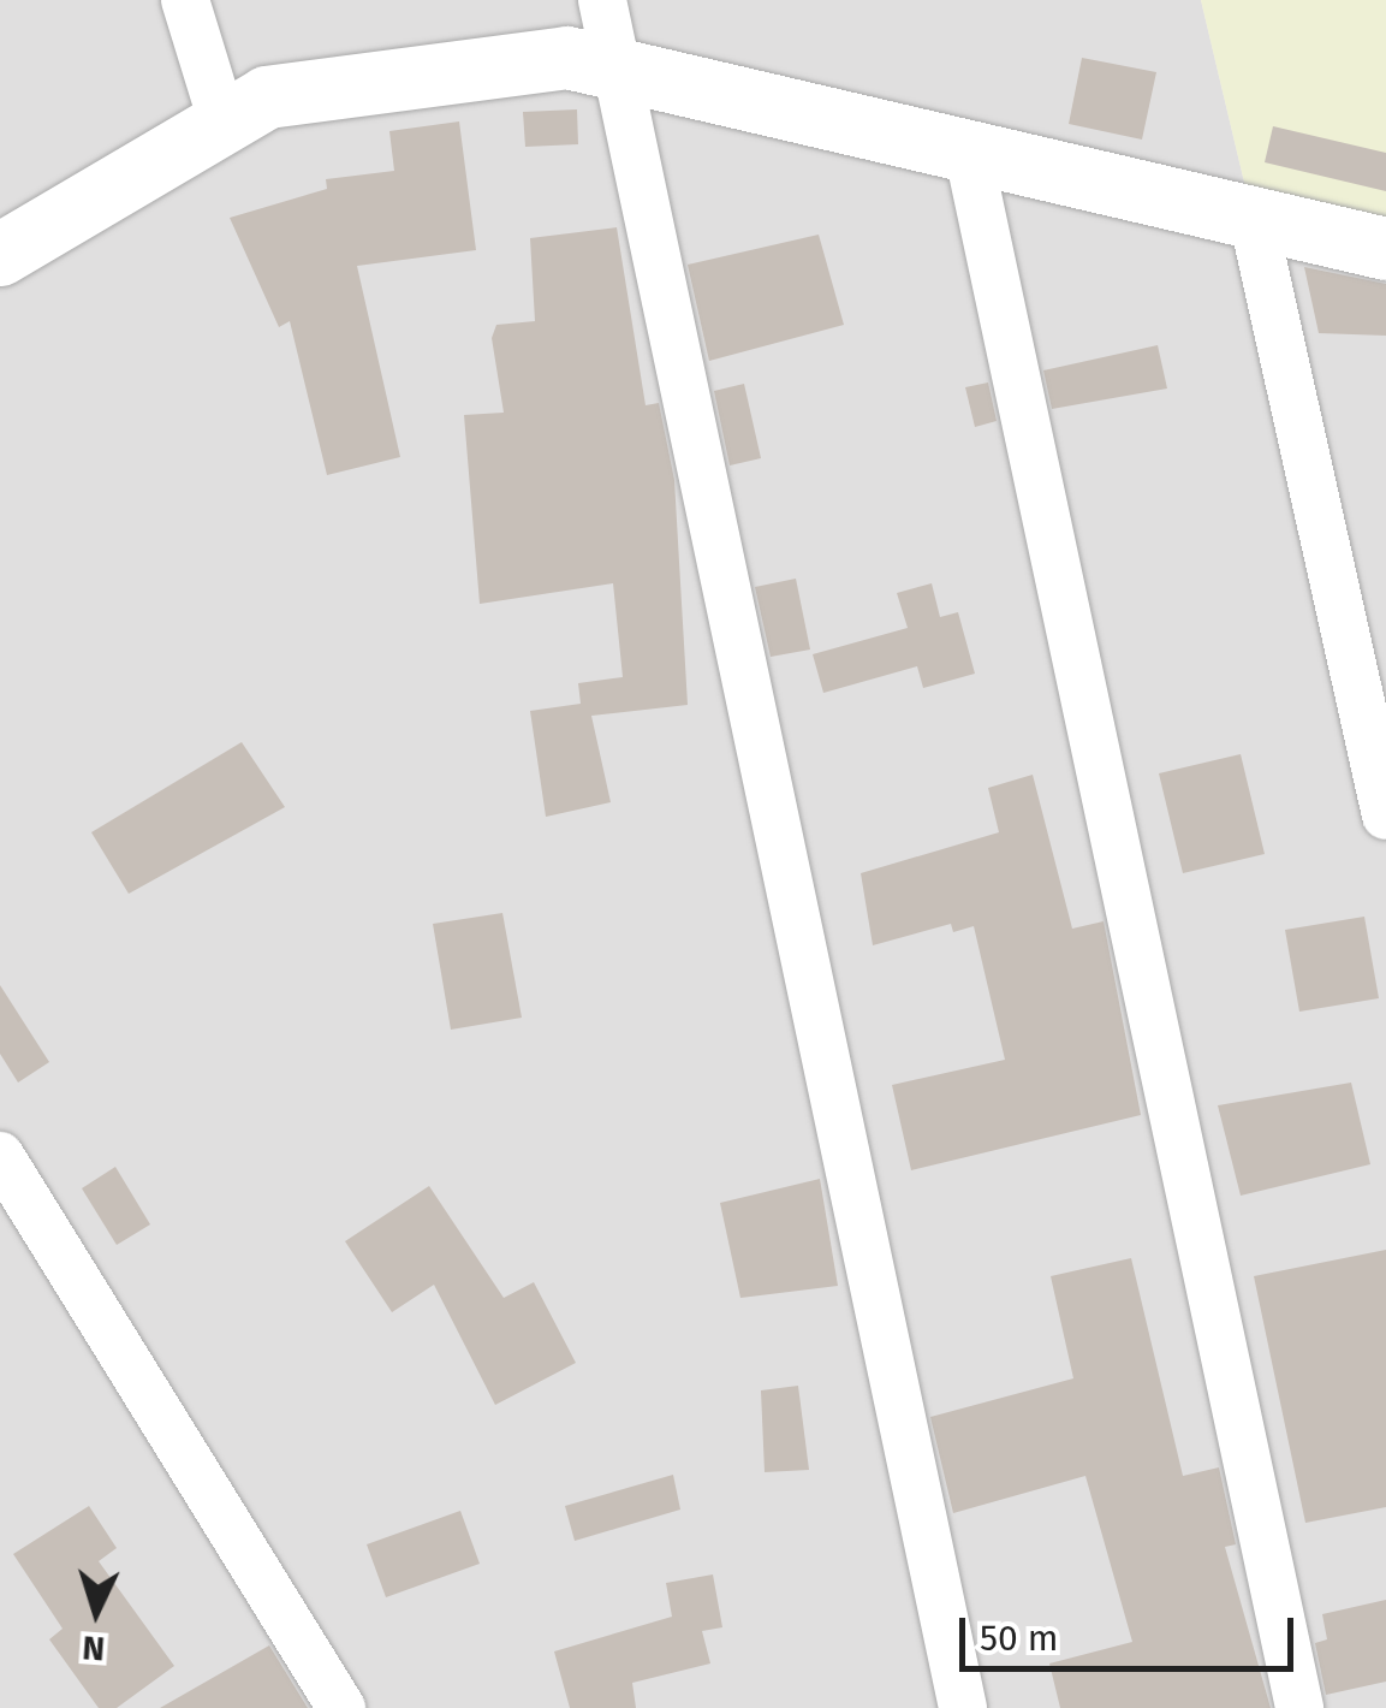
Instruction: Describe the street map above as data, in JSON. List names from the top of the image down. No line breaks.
{"scale_bar":"50 m","north":"bottom"}
